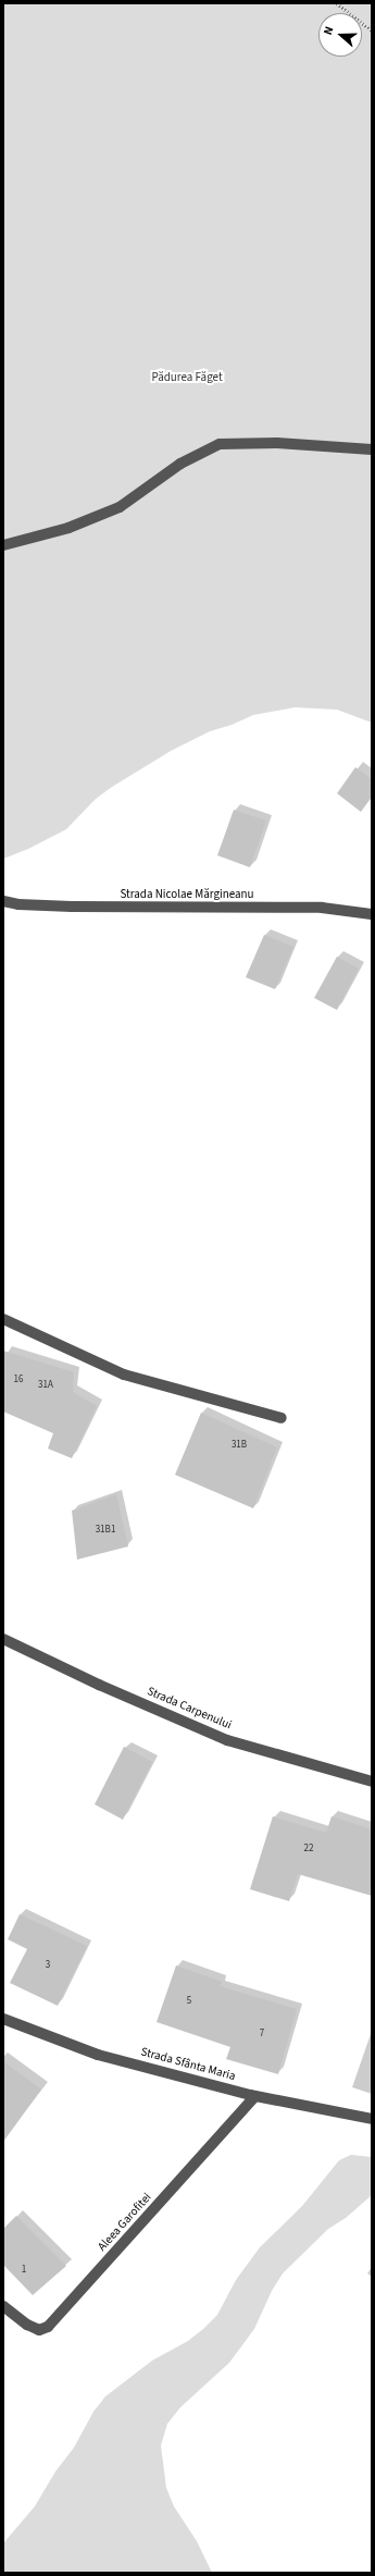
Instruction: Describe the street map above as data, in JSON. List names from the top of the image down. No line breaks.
{"streets":{"street":["Strada Nicolae Mărgineanu","Strada Carpenului","Strada Sfânta Maria","Aleea Garofitei"]},"crossings":[["Strada Sfânta Maria","Aleea Garofitei"]],"parks":["Pădurea Făget"],"house_numbers":["16","31A","31B","31B1","22","3","5","7","1"],"north":"left"}
